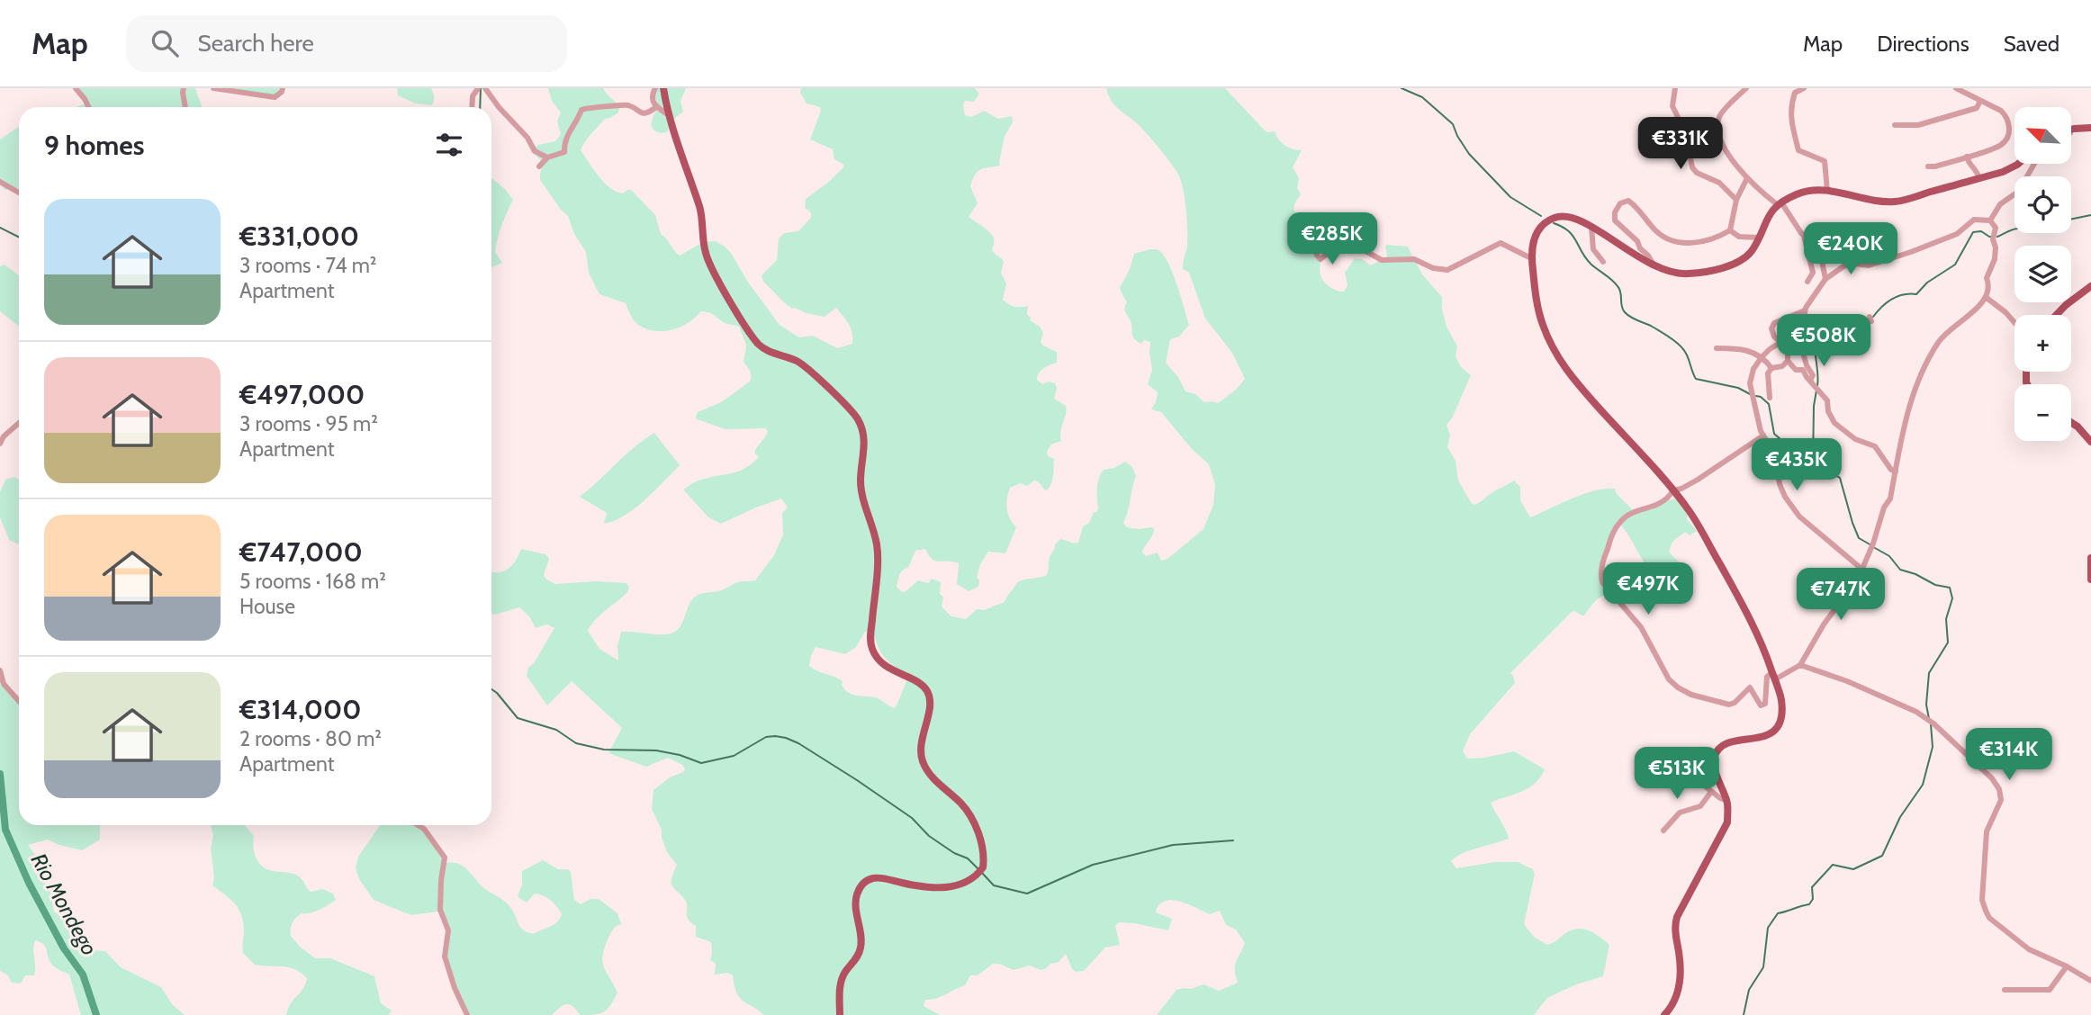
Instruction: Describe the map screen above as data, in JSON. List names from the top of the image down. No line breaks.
{"water":["Rio Mondego"],"north":"top left","page":{"header":"Map","search":"Search here","nav":["Map","Directions","Saved"],"map_buttons":["+","−"],"heading":"9 homes","price":["€331K","€285K","€240K","€508K","€435K","€497K","€747K","€314K","€513K"],"list":[{"name":"€331,000","note":"3 rooms · 74 m² · Apartment"},{"name":"€497,000","note":"3 rooms · 95 m² · Apartment"},{"name":"€747,000","note":"5 rooms · 168 m² · House"},{"name":"€314,000","note":"2 rooms · 80 m² · Apartment"}]}}
